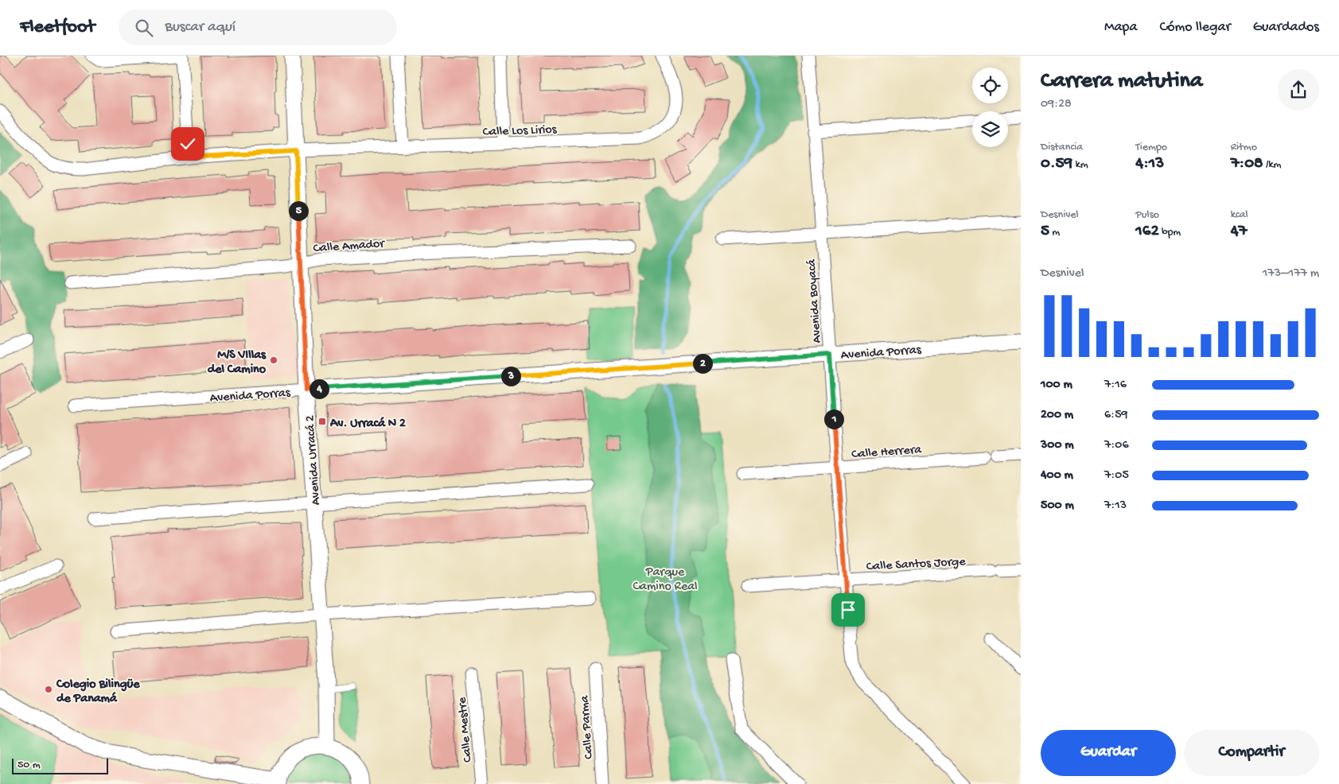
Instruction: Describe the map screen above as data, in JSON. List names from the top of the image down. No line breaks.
{"streets":{"street":["Calle Los Lirios","Calle Amador","Avenida Boyacá","Avenida Porras","Calle Herrera","Avenida Urracá 2","Calle Santos Jorge","Calle Parma","Calle Mestre"]},"crossings":[["Calle Los Lirios","Avenida Urracá 2"],["Calle Amador","Avenida Urracá 2"],["Avenida Boyacá","Avenida Porras"],["Avenida Boyacá","Calle Herrera"],["Avenida Boyacá","Calle Santos Jorge"],["Avenida Porras","Avenida Urracá 2"]],"parks":["Parque Camino Real"],"places":{"other":["M/S VIllas del Camino","Colegio Bilingüe de Panamá"],"transit":["Av. Urracá N 2"]},"scale_bar":"50 m","page":{"header":"Fleetfoot","search":"Buscar aquí","nav":["Mapa","Cómo llegar","Guardados"],"heading":["Carrera matutina","09:28"],"stats":[["Distancia","0.59 km"],["Tiempo","4:13"],["Ritmo","7:08 /km"],["Desnivel","5 m"],["Pulso","162 bpm"],["kcal","47"]],"pins":["5","2","3","4","1"],"chart":["Desnivel","173–177 m"],"list":[{"name":"100 m","note":"7:16"},{"name":"200 m","note":"6:59"},{"name":"300 m","note":"7:06"},{"name":"400 m","note":"7:05"},{"name":"500 m","note":"7:13"}],"buttons":["Guardar","Compartir"],"scale":"50 m"}}
